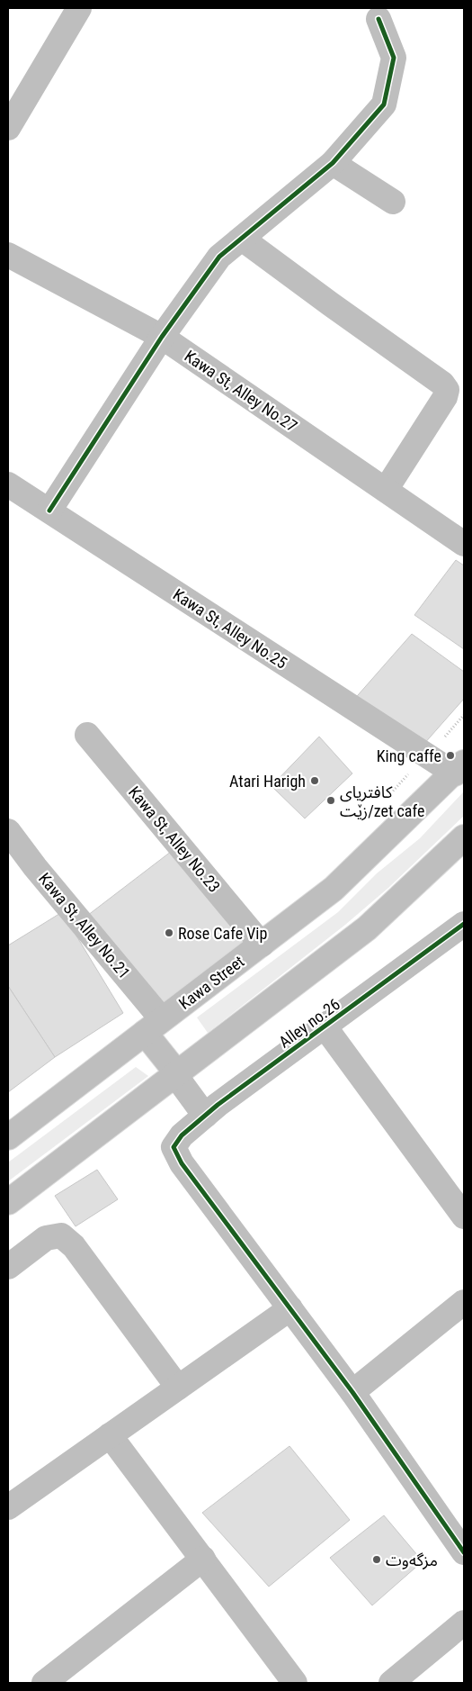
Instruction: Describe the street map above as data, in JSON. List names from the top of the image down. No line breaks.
{"streets":{"street":["Kawa St, Alley No.27","Kawa St, Alley No.25","Kawa St, Alley No.23","Kawa St, Alley No.21","Kawa Street","Alley no.26"]},"crossings":[["Kawa St, Alley No.25","Kawa Street"],["Kawa St, Alley No.23","Kawa Street"],["Kawa St, Alley No.21","Kawa Street"],["Kawa St, Alley No.21","Alley no.26"]],"places":["King caffe","Atari Harigh","کافتریای زێت/zet cafe","Rose Cafe Vip","مزگەوت"]}
